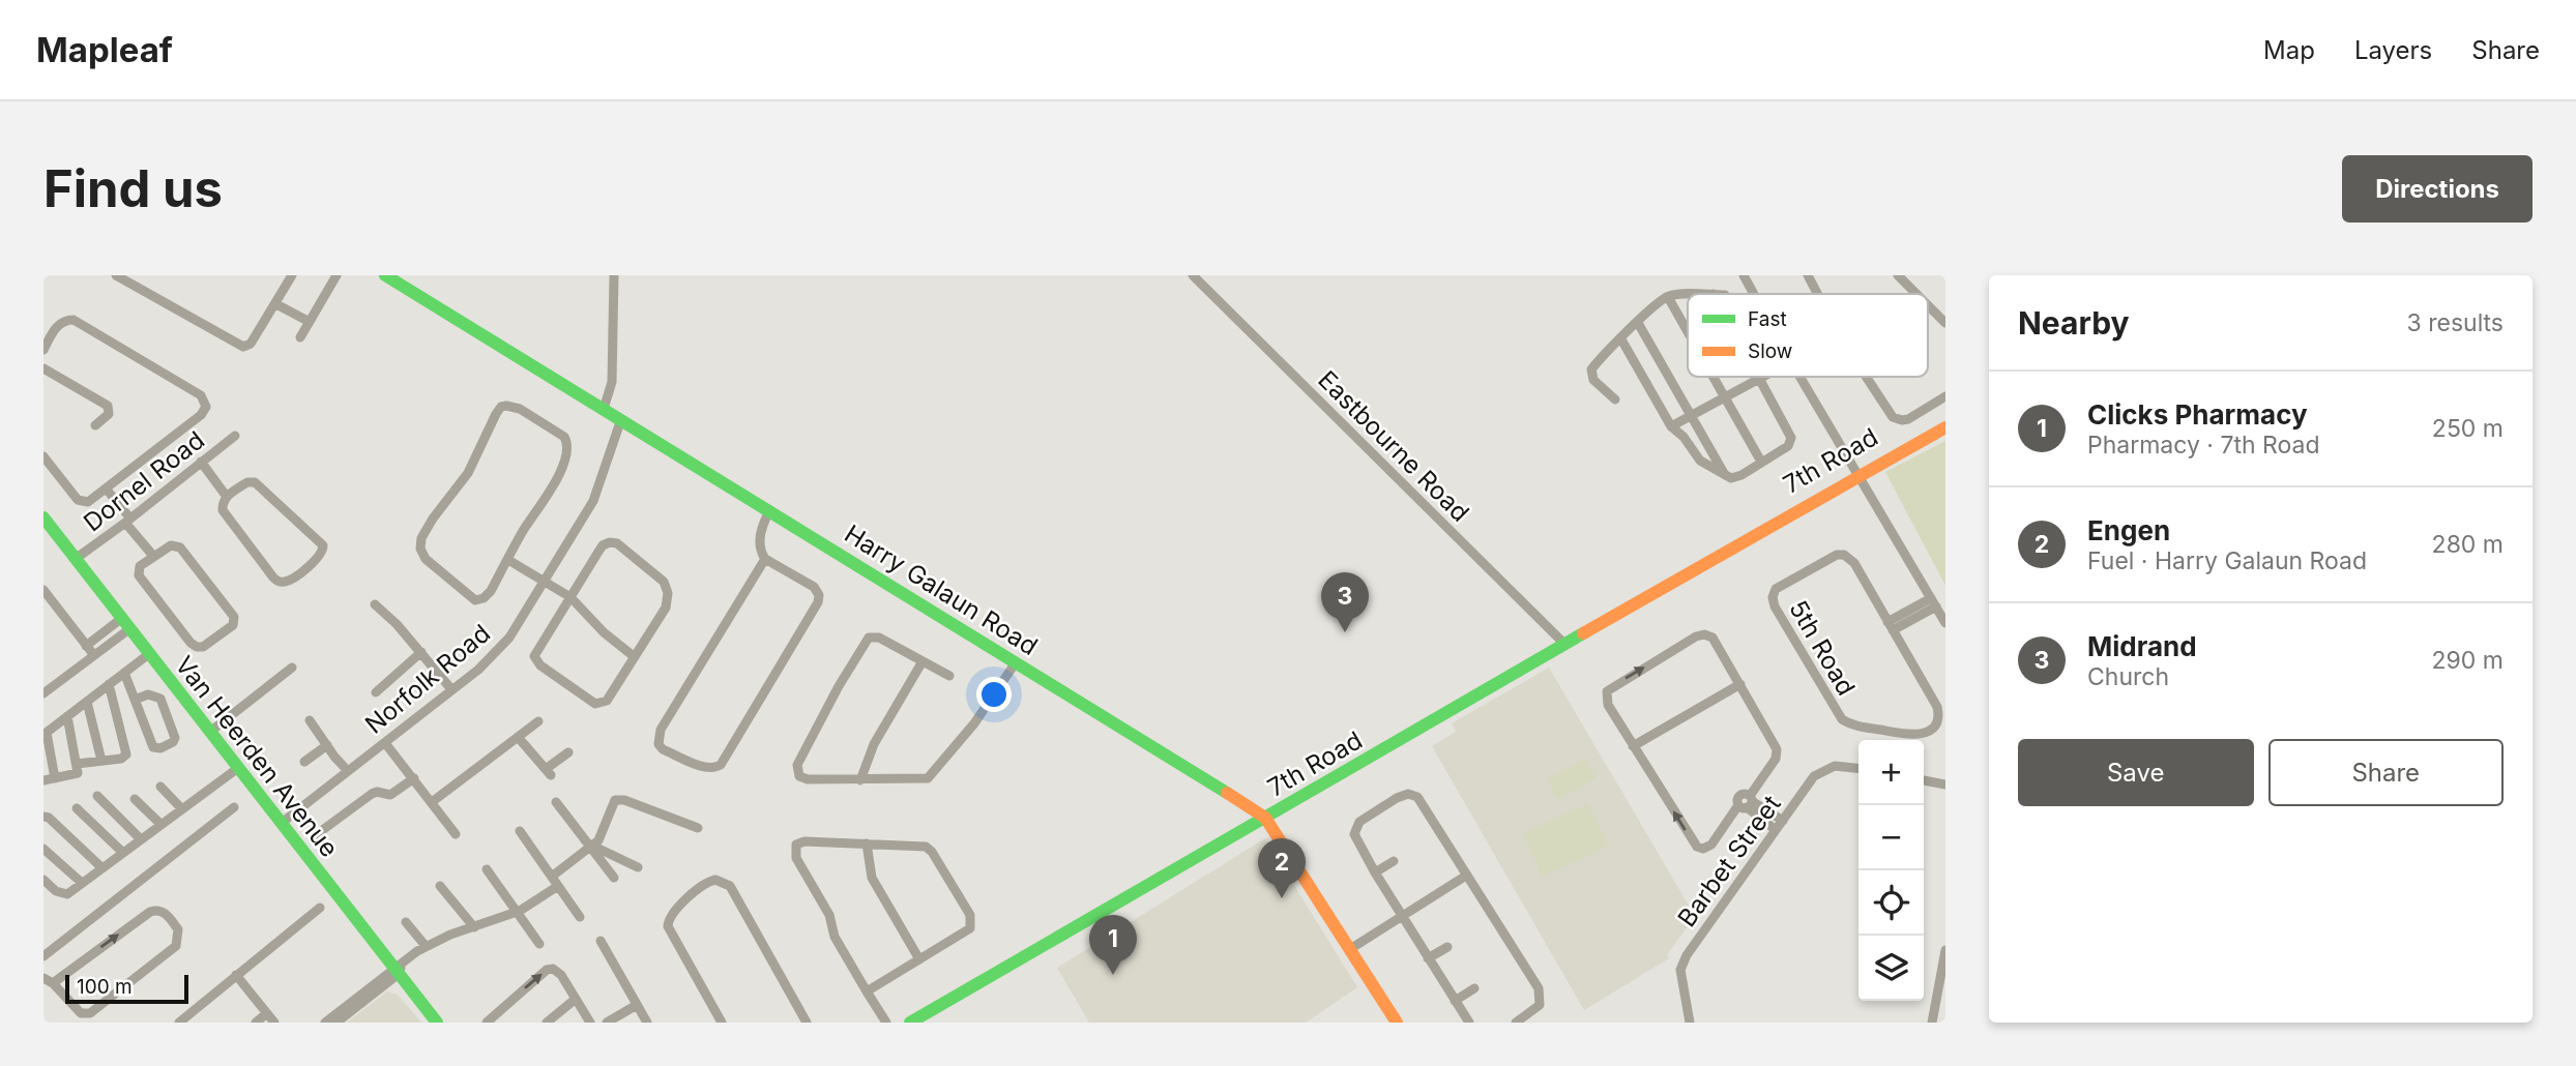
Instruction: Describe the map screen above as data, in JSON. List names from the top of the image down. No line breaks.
{"streets":{"street":["Eastbourne Road","7th Road","Dornel Road","Harry Galaun Road","5th Road","Norfolk Road","Van Heerden Avenue","Barbet Street"]},"crossings":[["Eastbourne Road","7th Road"],["7th Road","Harry Galaun Road"],["Dornel Road","Van Heerden Avenue"],["Harry Galaun Road","Norfolk Road"],["Norfolk Road","Van Heerden Avenue"]],"legend":["Fast","Slow"],"scale_bar":"100 m","page":{"header":"Mapleaf","nav":["Map","Layers","Share"],"buttons":["Directions",["Save","Share"]],"title":"Find us","heading":["Nearby","3 results"],"list":[{"mark":"1","name":"Clicks Pharmacy","note":"Pharmacy · 7th Road","value":"250 m"},{"mark":"2","name":"Engen","note":"Fuel · Harry Galaun Road","value":"280 m"},{"mark":"3","name":"Midrand","note":"Church","value":"290 m"}],"pins":["3","2","1"],"map_buttons":["+","−"],"scale":"100 m"}}
